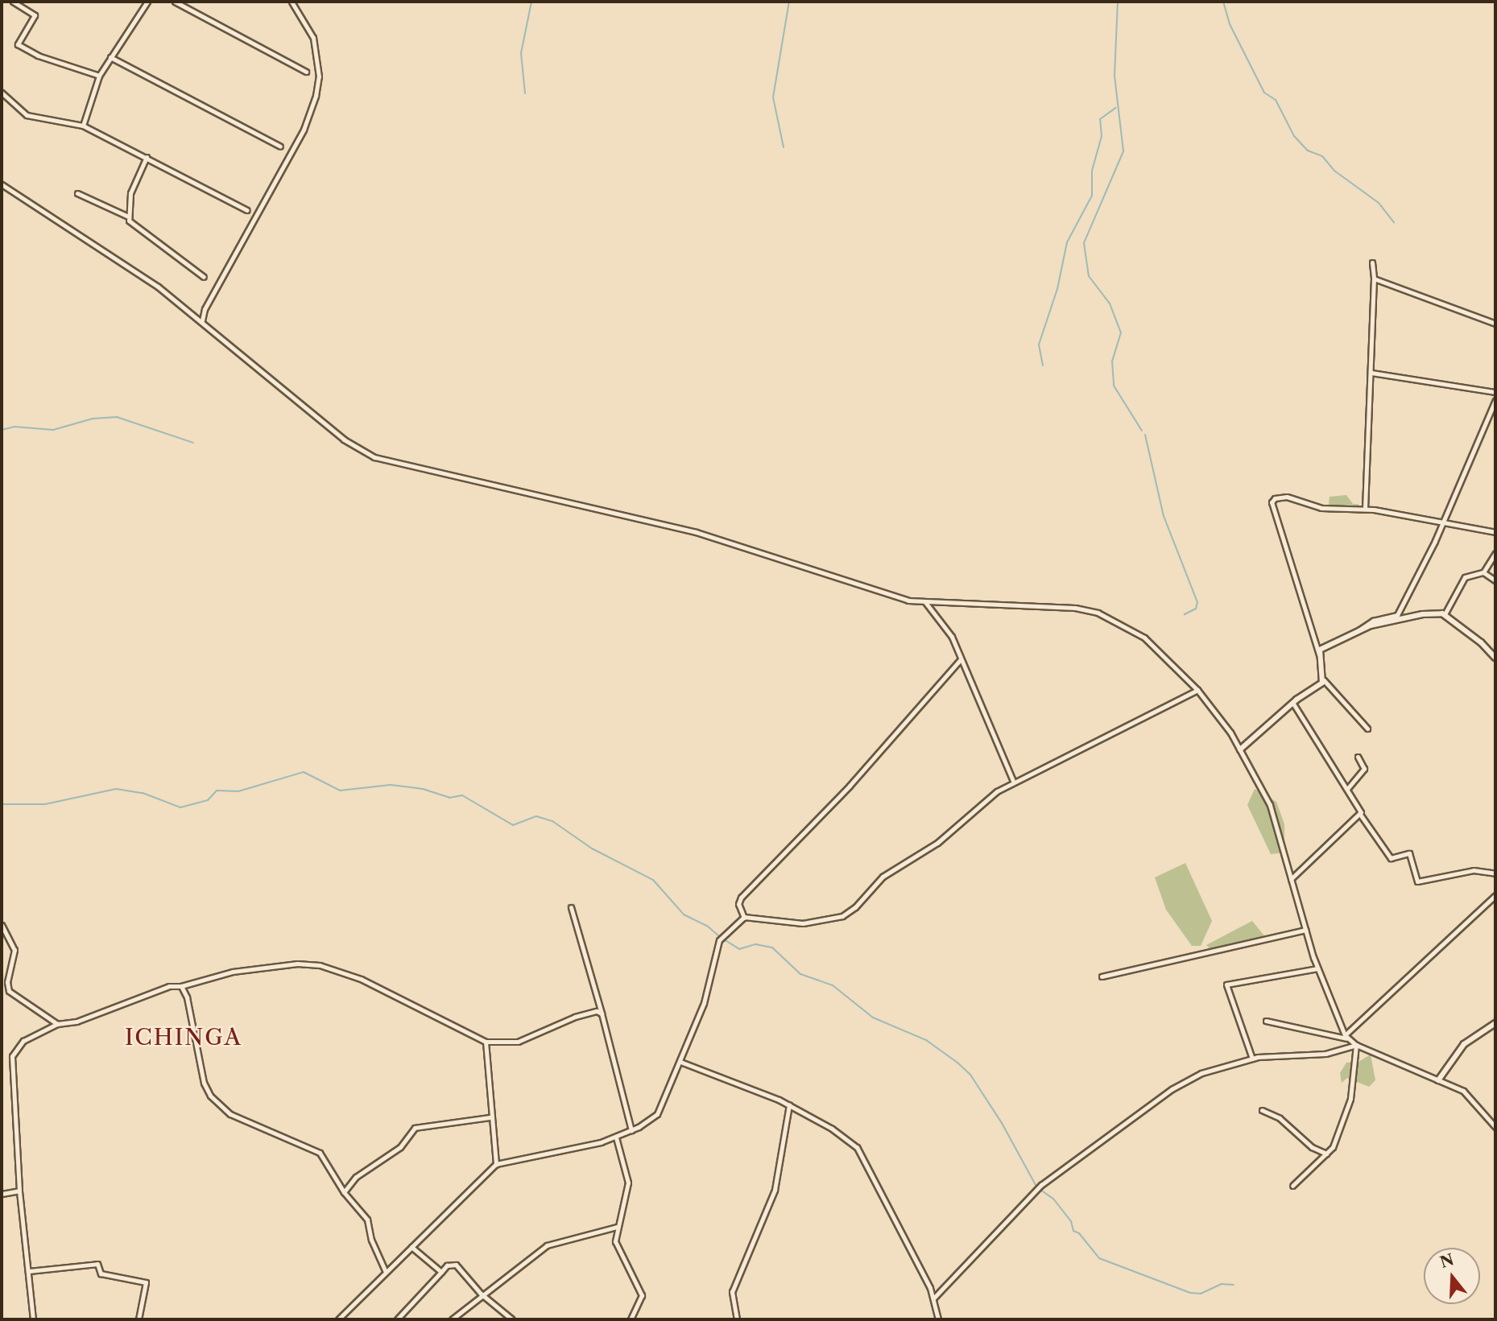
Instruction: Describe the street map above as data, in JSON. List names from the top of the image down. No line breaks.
{"districts":["ICHINGA"],"north":"top"}
